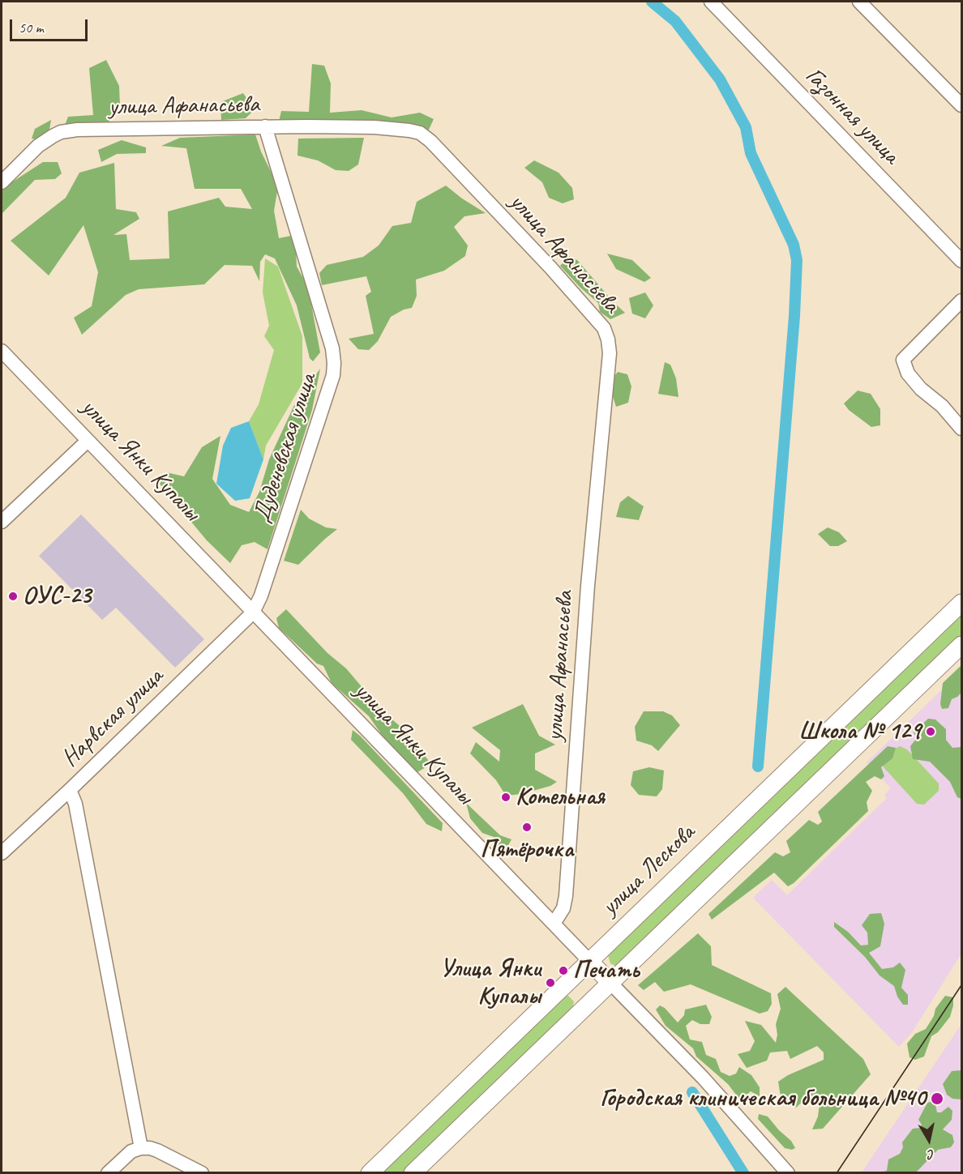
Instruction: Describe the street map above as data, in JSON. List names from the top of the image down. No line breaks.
{"streets":{"main road":["улица Янки Купалы","улица Лескова"],"street":["улица Афанасьева","Газонная улица","Дуденевская улица","Нарвская улица"]},"crossings":[["улица Афанасьева","Дуденевская улица"],["улица Афанасьева","улица Янки Купалы"],["Дуденевская улица","улица Янки Купалы"],["Дуденевская улица","Нарвская улица"],["улица Янки Купалы","Нарвская улица"],["улица Янки Купалы","улица Лескова"]],"places":["ОУС-23","Школа № 129","Котельная","Пятёрочка","Печать","Улица Янки Купалы","Городская клиническая больница №40"],"scale_bar":"50 m","north":"bottom"}
